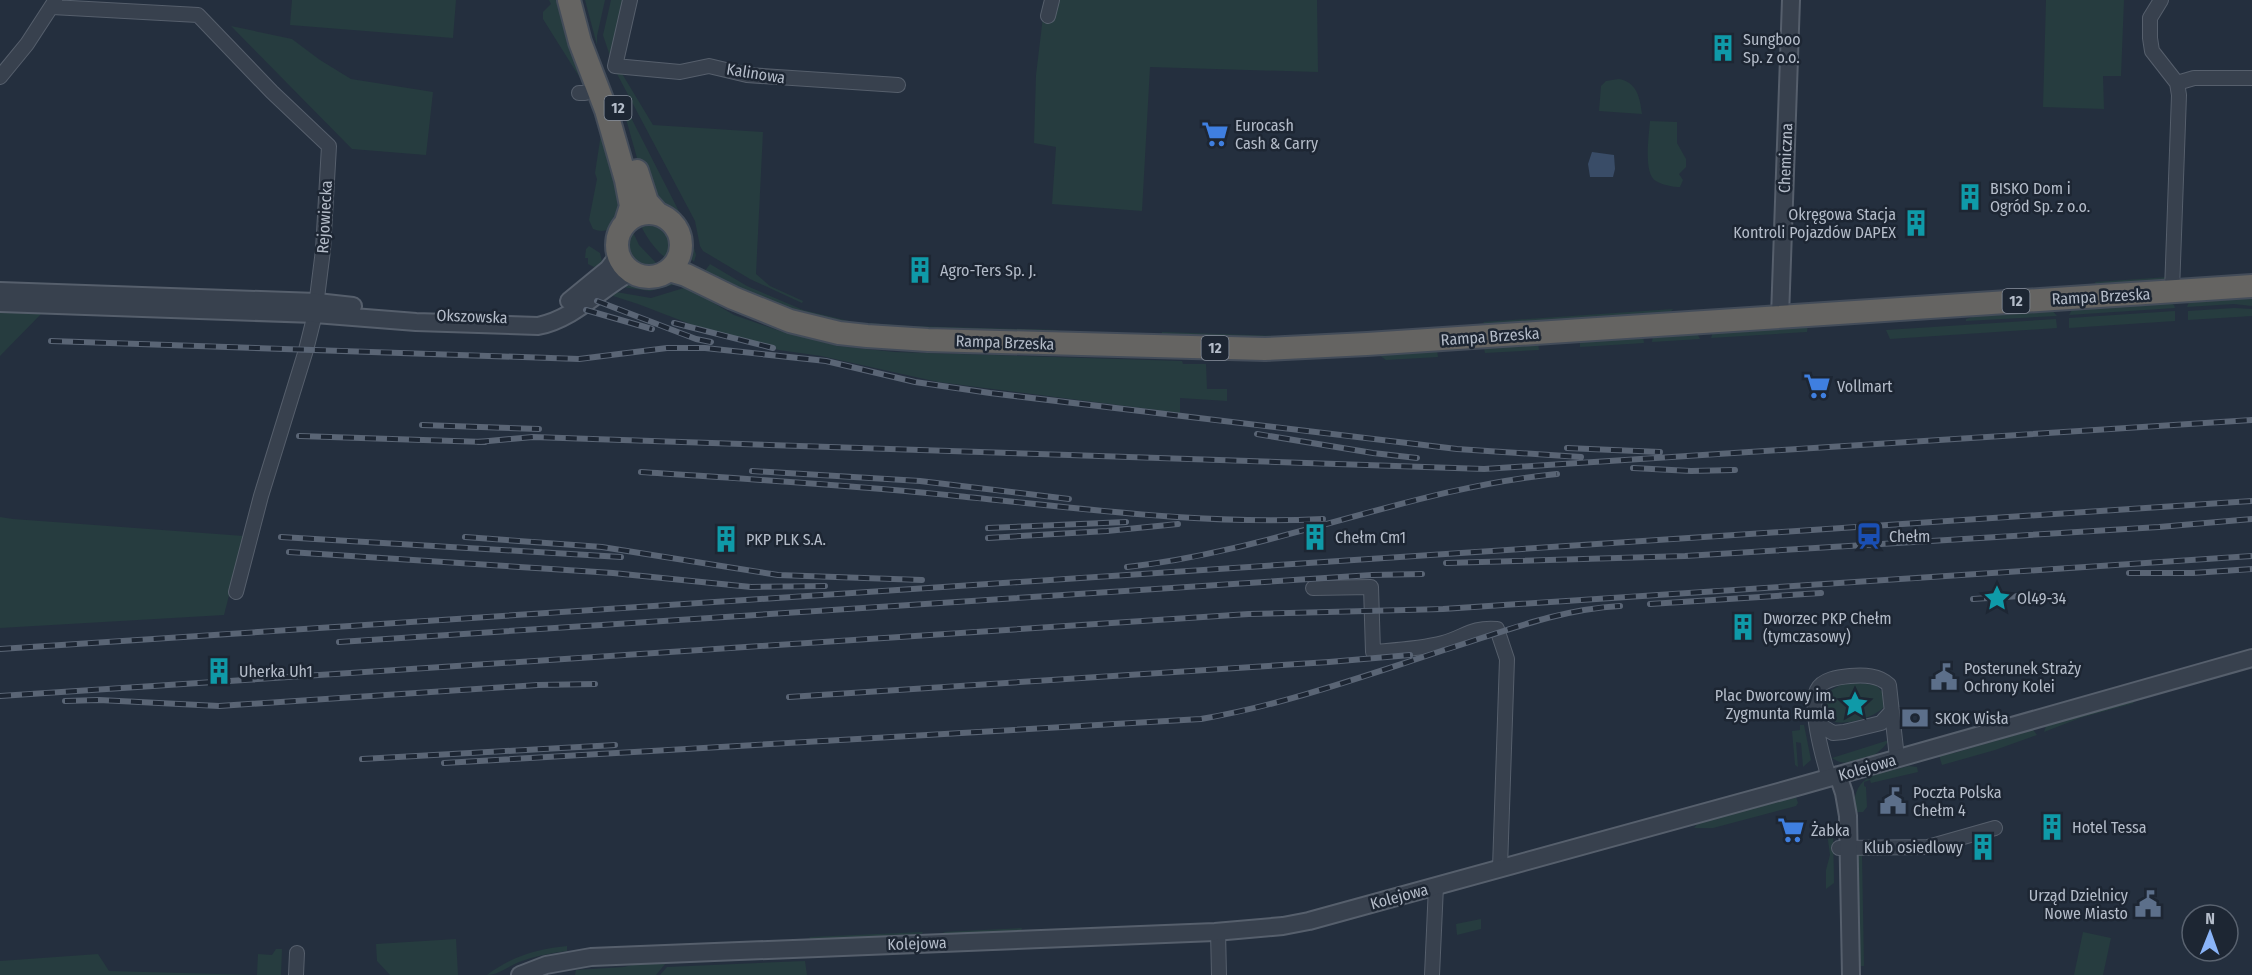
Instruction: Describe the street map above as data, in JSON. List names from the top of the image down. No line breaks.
{"streets":{"highway":["12","Rampa Brzeska"],"street":["Kalinowa","Chemiczna","Rejowiecka","Okszowska","Kolejowa"]},"crossings":[["12","Rampa Brzeska"],["12","Okszowska"],["Chemiczna","Rampa Brzeska"],["Rejowiecka","Okszowska"],["Rampa Brzeska","Okszowska"]],"places":{"building":["Sungboo Sp. z o.o.","BISKO Dom i Ogród Sp. z o.o.","Okręgowa Stacja Kontroli Pojazdów DAPEX","Agro-Ters Sp. J.","Chełm Cm1","PKP PLK S.A.","Dworzec PKP Chełm (tymczasowy)","Uherka Uh1","Hotel Tessa","Klub osiedlowy"],"supermarket":["Eurocash Cash & Carry","Vollmart","Żabka"],"station":["Chełm"],"place":["Ol49-34","Plac Dworcowy im. Zygmunta Rumla"],"public building":["Posterunek Straży Ochrony Kolei","Poczta Polska Chełm 4","Urząd Dzielnicy Nowe Miasto"],"bank":["SKOK Wisła"]},"north":"top"}
